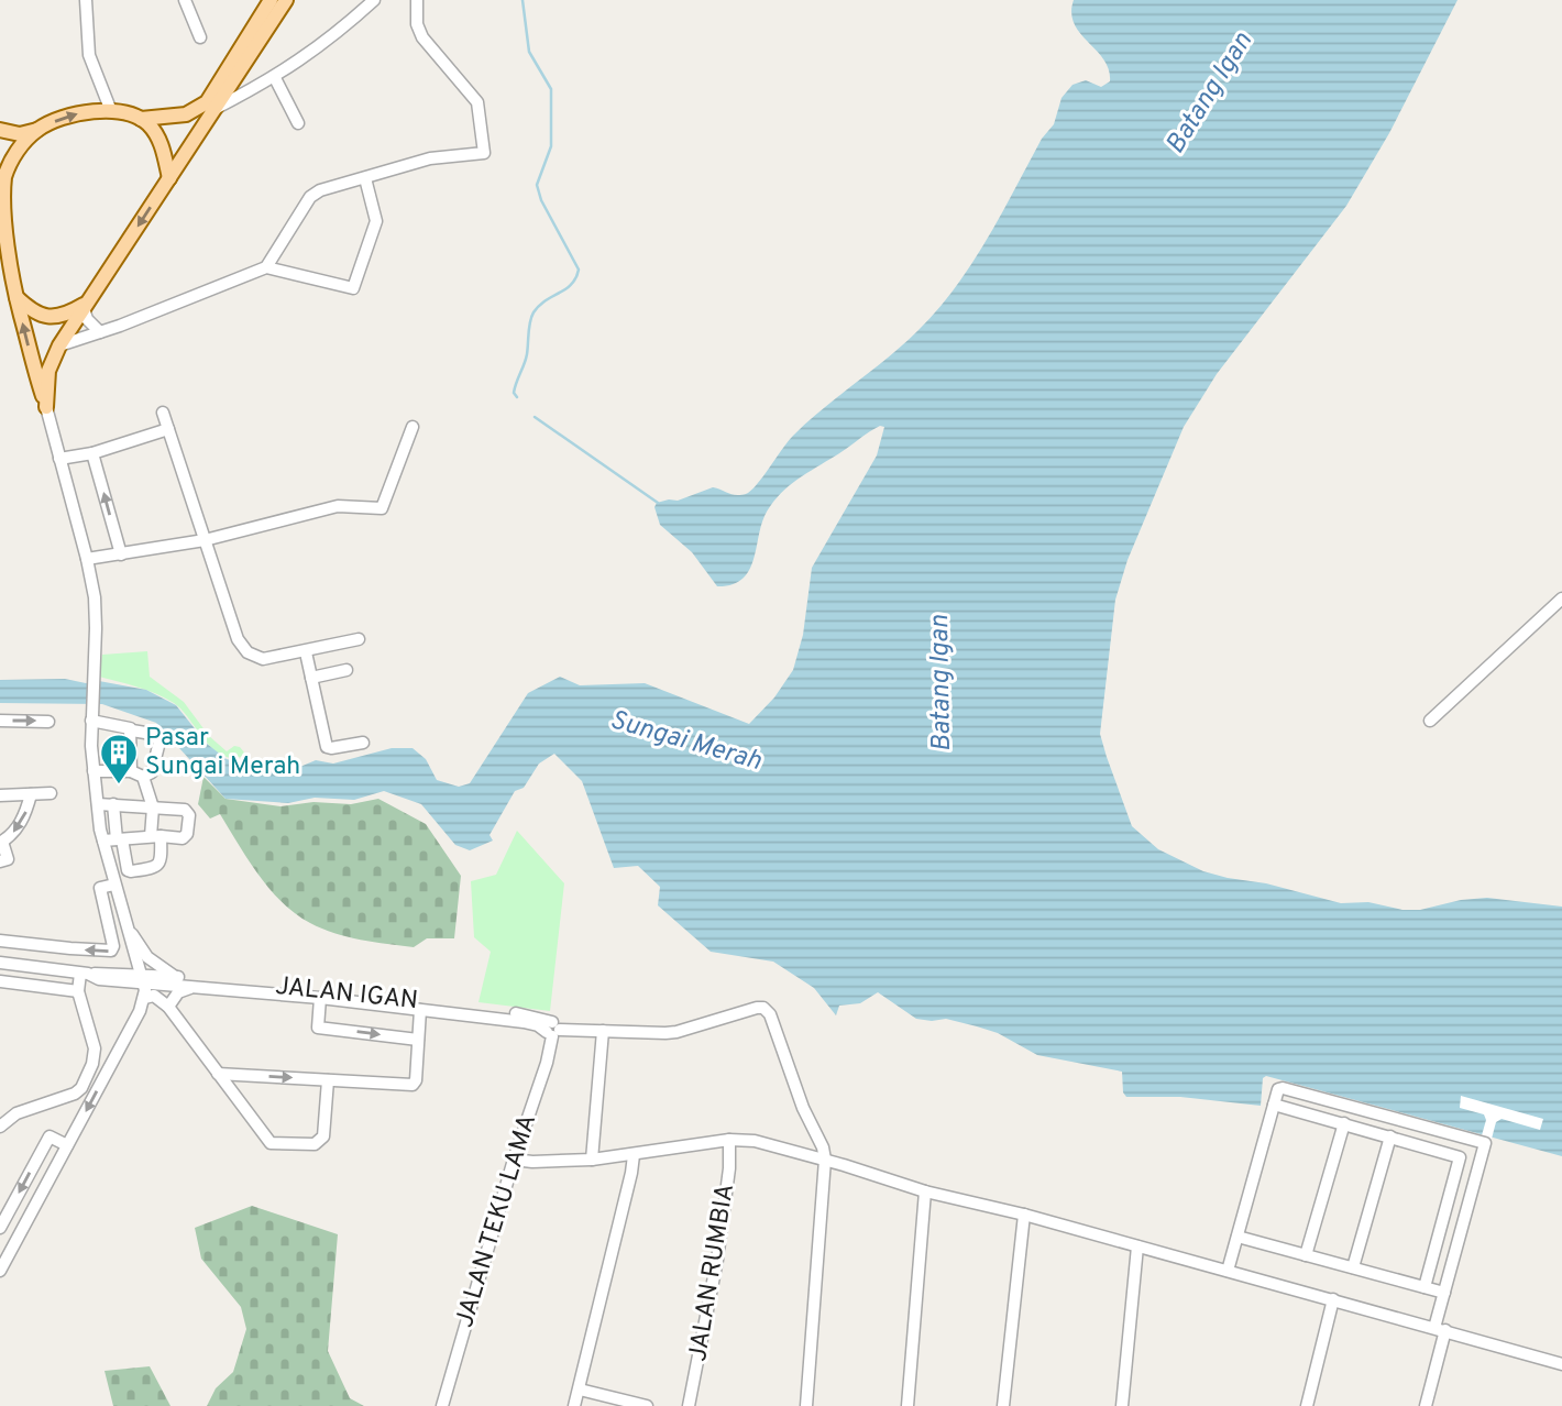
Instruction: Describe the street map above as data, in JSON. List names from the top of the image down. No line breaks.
{"streets":{"street":["JALAN IGAN","JALAN TEKU LAMA","JALAN RUMBIA"]},"crossings":[["JALAN IGAN","JALAN TEKU LAMA"]],"water":["Batang Igan","Sungai Merah"],"places":{"building":["Pasar Sungai Merah"]}}
